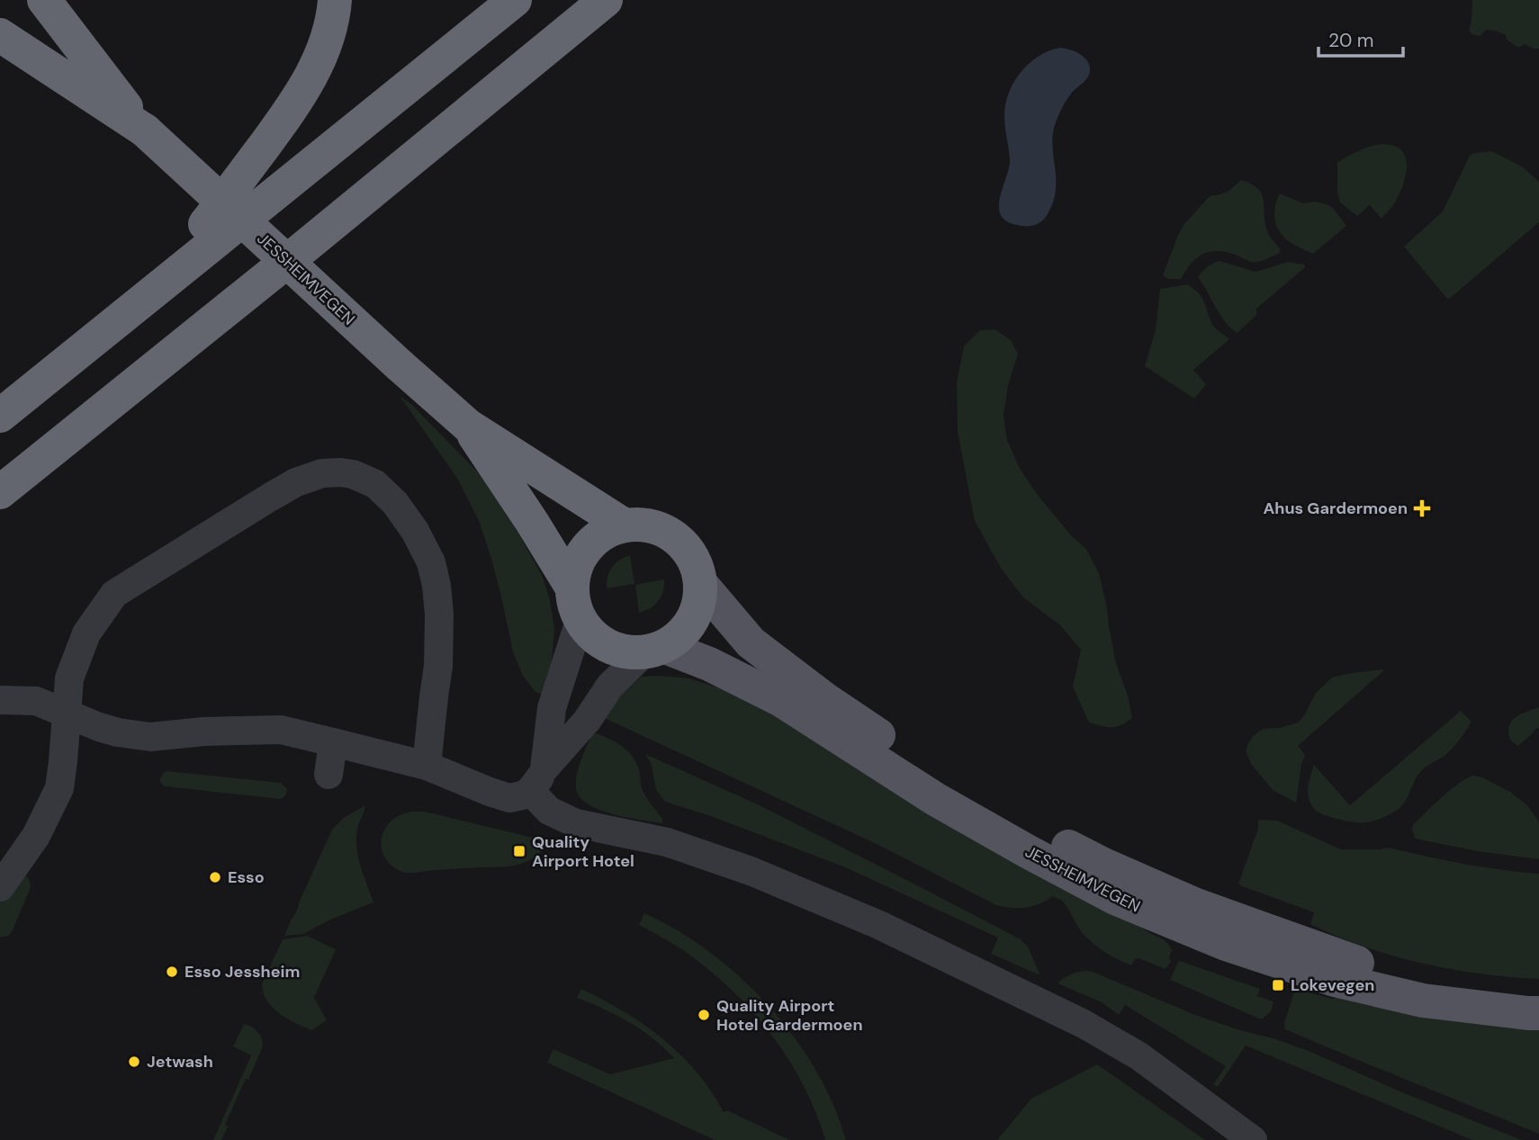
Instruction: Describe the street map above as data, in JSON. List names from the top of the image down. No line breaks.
{"streets":{"highway":["JESSHEIMVEGEN"]},"places":{"health":["Ahus Gardermoen"],"transit":["Quality Airport Hotel","Lokevegen"],"other":["Esso","Esso Jessheim","Quality Airport Hotel Gardermoen","Jetwash"]},"scale_bar":"20 m"}
